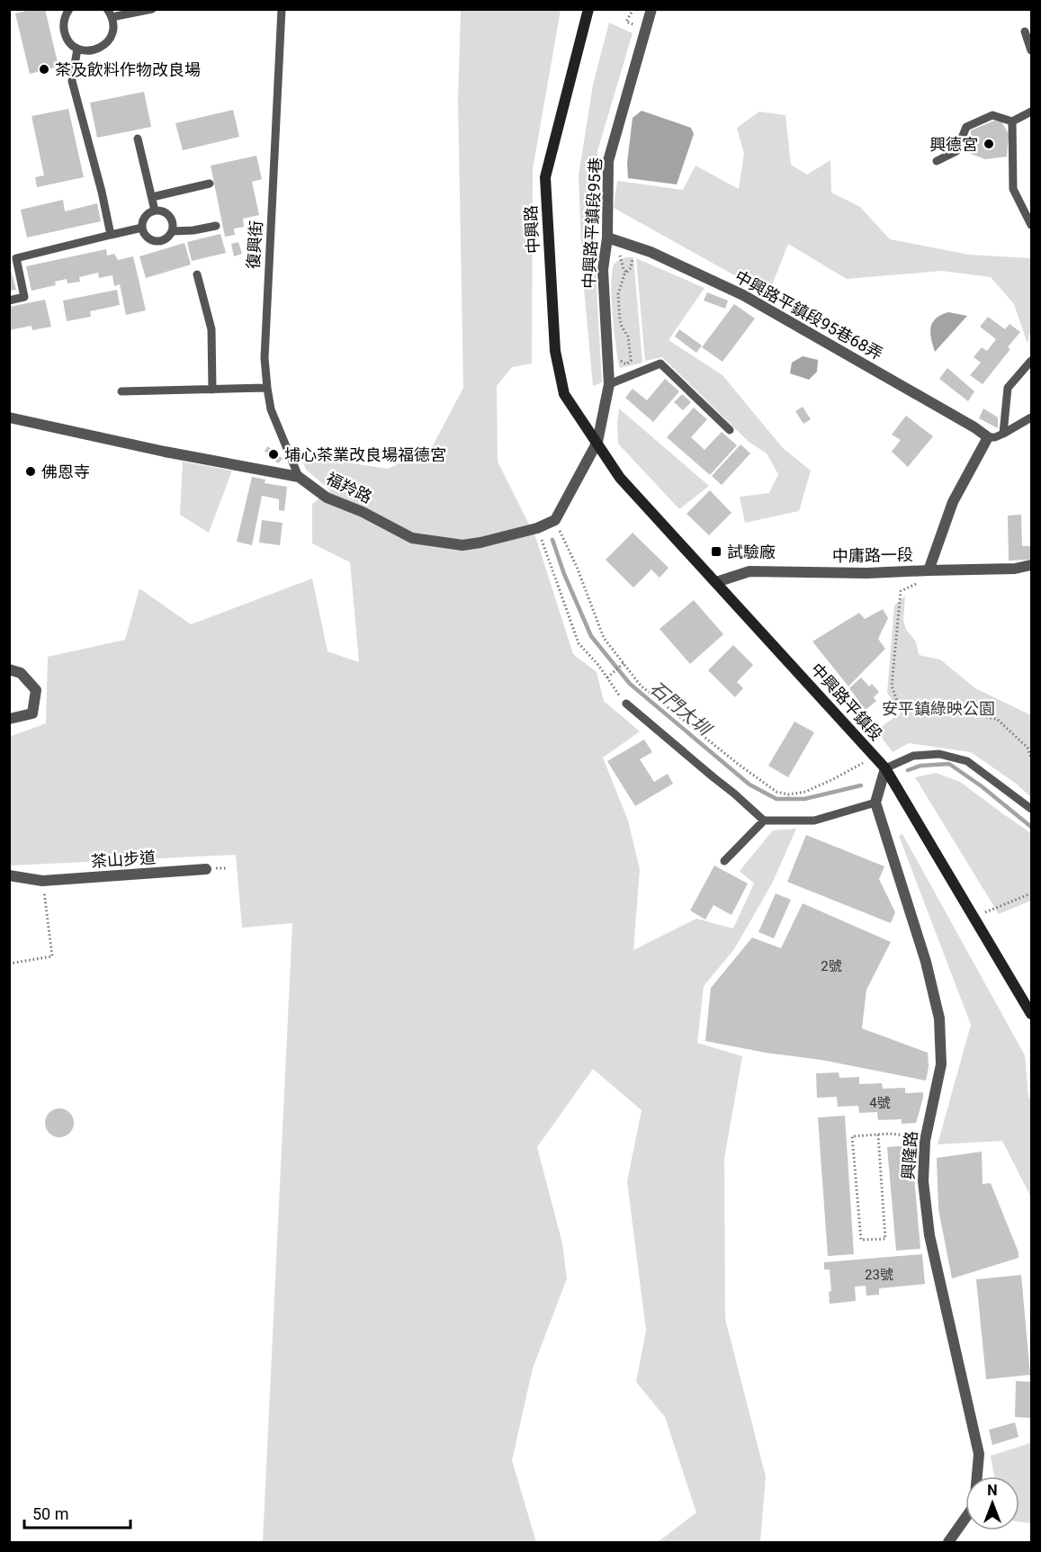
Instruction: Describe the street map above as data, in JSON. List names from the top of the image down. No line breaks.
{"streets":{"street":["中興路平鎮段95巷","中興路","中興路平鎮段95巷68弄","福羚路","中庸路一段","中興路平鎮段","茶山步道","興隆路"],"lane":["復興街"]},"crossings":[["中興路平鎮段95巷","中興路"],["中興路平鎮段95巷","中興路平鎮段95巷68弄"],["中興路平鎮段95巷","中興路平鎮段"],["中興路","中興路平鎮段"],["復興街","福羚路"],["中庸路一段","中興路平鎮段"]],"water":["石門大圳"],"parks":["安平鎮綠映公園"],"places":{"other":["茶及飲料作物改良場","興德宮","埔心茶業改良場福德宮","佛恩寺"],"transit":["試驗廠"]},"house_numbers":["2號","4號","23號"],"scale_bar":"50 m","north":"top"}
